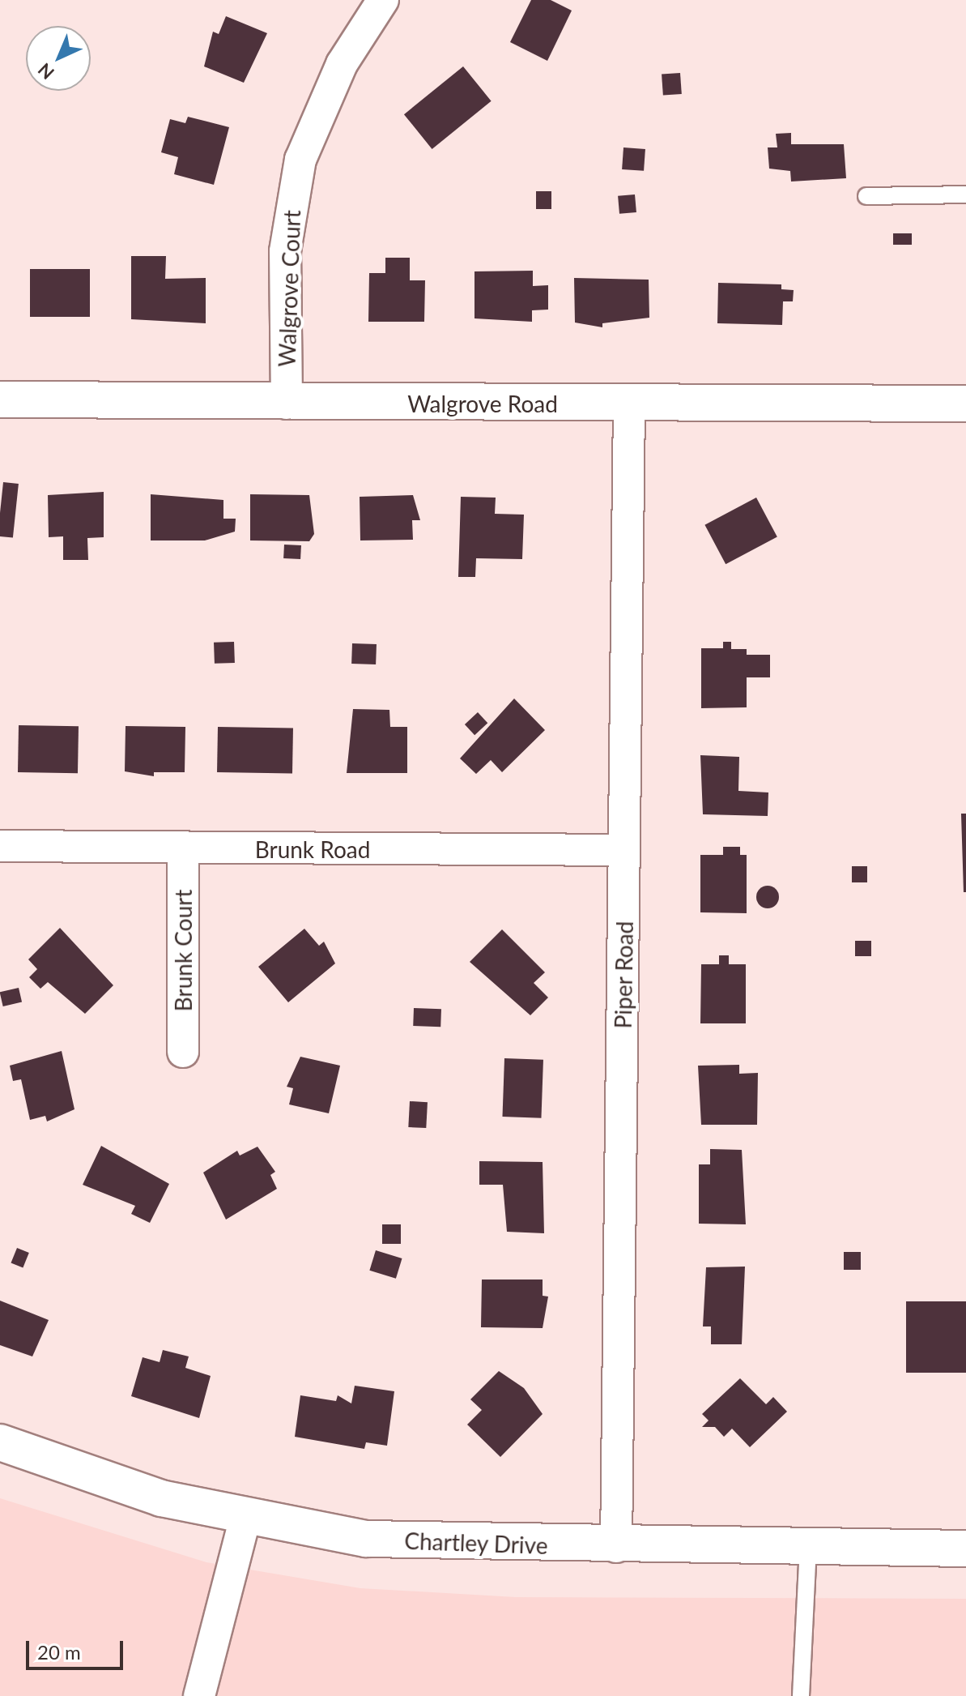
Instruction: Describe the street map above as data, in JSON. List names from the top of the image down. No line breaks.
{"streets":{"street":["Walgrove Court","Walgrove Road","Brunk Road","Brunk Court","Piper Road","Chartley Drive"]},"crossings":[["Walgrove Court","Walgrove Road"],["Walgrove Road","Piper Road"],["Brunk Road","Brunk Court"],["Brunk Road","Piper Road"],["Piper Road","Chartley Drive"]],"scale_bar":"20 m","north":"bottom left"}
